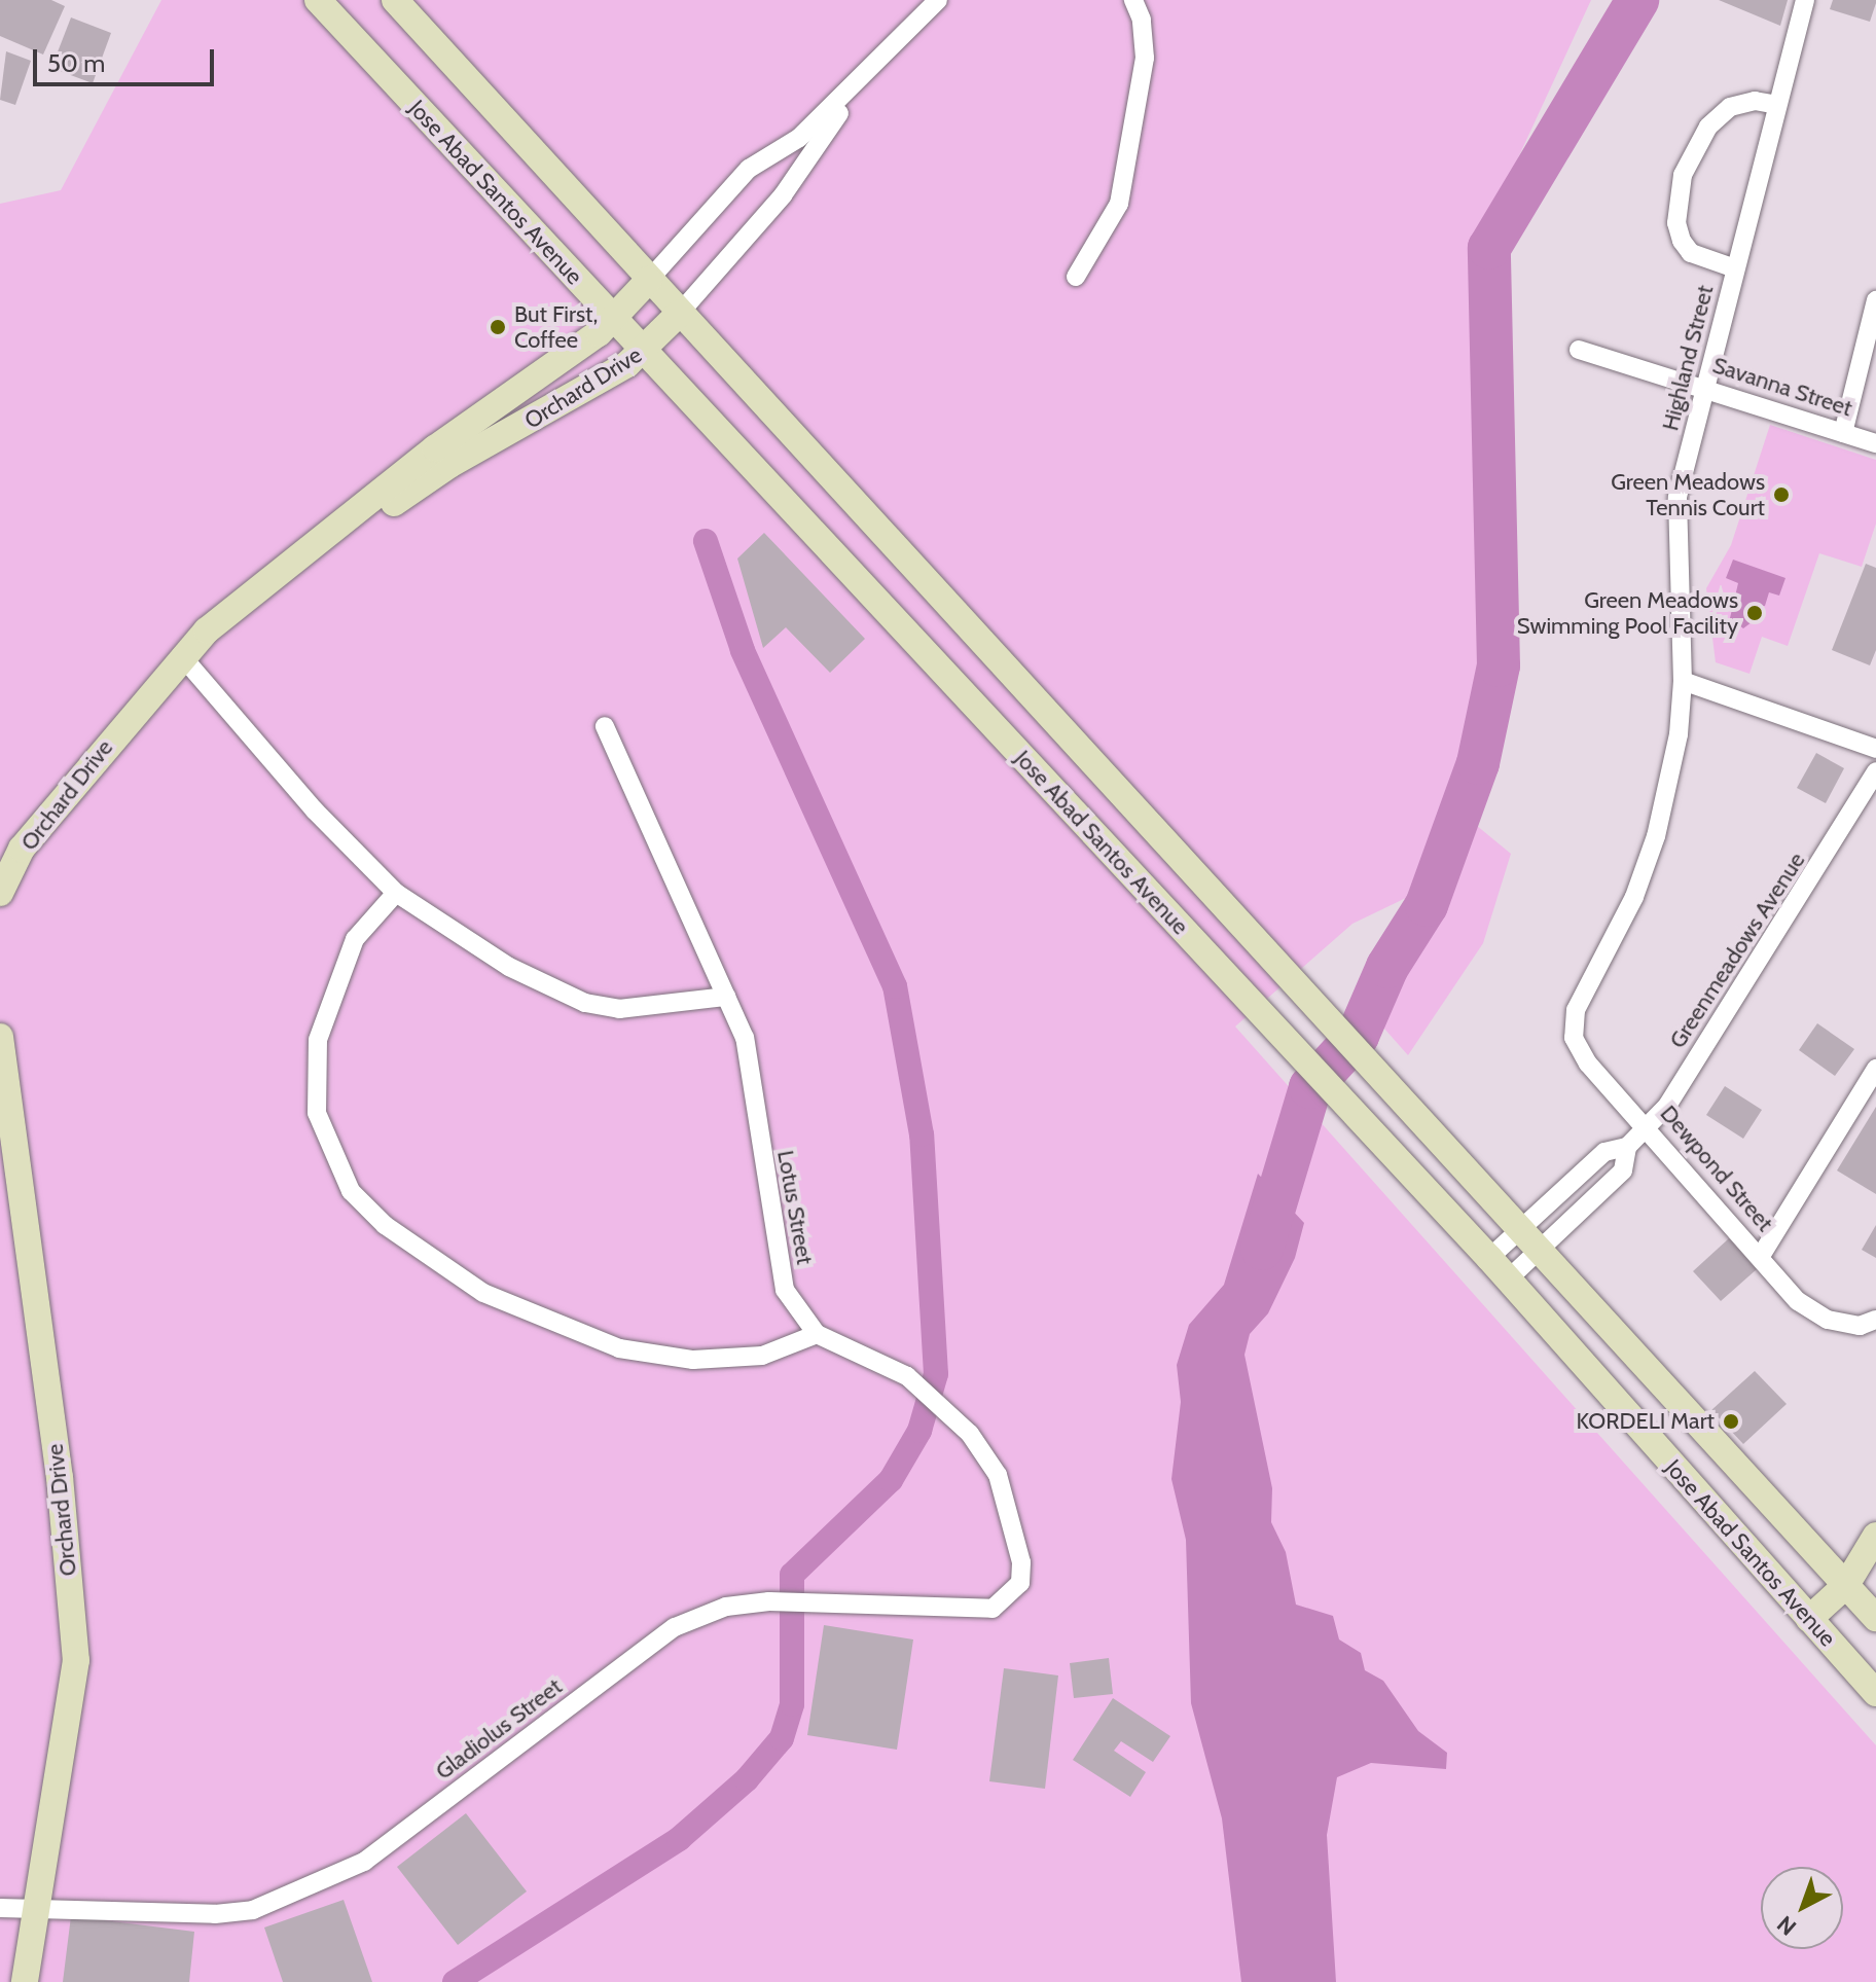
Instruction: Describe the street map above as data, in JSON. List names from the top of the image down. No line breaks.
{"streets":{"main road":["Jose Abad Santos Avenue","Orchard Drive"],"street":["Highland Street","Savanna Street","Greenmeadows Avenue","Dewpond Street","Lotus Street","Gladiolus Street"]},"crossings":[["Jose Abad Santos Avenue","Orchard Drive"],["Jose Abad Santos Avenue","Greenmeadows Avenue"],["Highland Street","Savanna Street"],["Highland Street","Dewpond Street"],["Orchard Drive","Gladiolus Street"],["Greenmeadows Avenue","Dewpond Street"],["Lotus Street","Gladiolus Street"]],"places":["But First, Coffee","Green Meadows Tennis Court","Green Meadows Swimming Pool Facility","KORDELI Mart"],"scale_bar":"50 m","north":"bottom left"}
